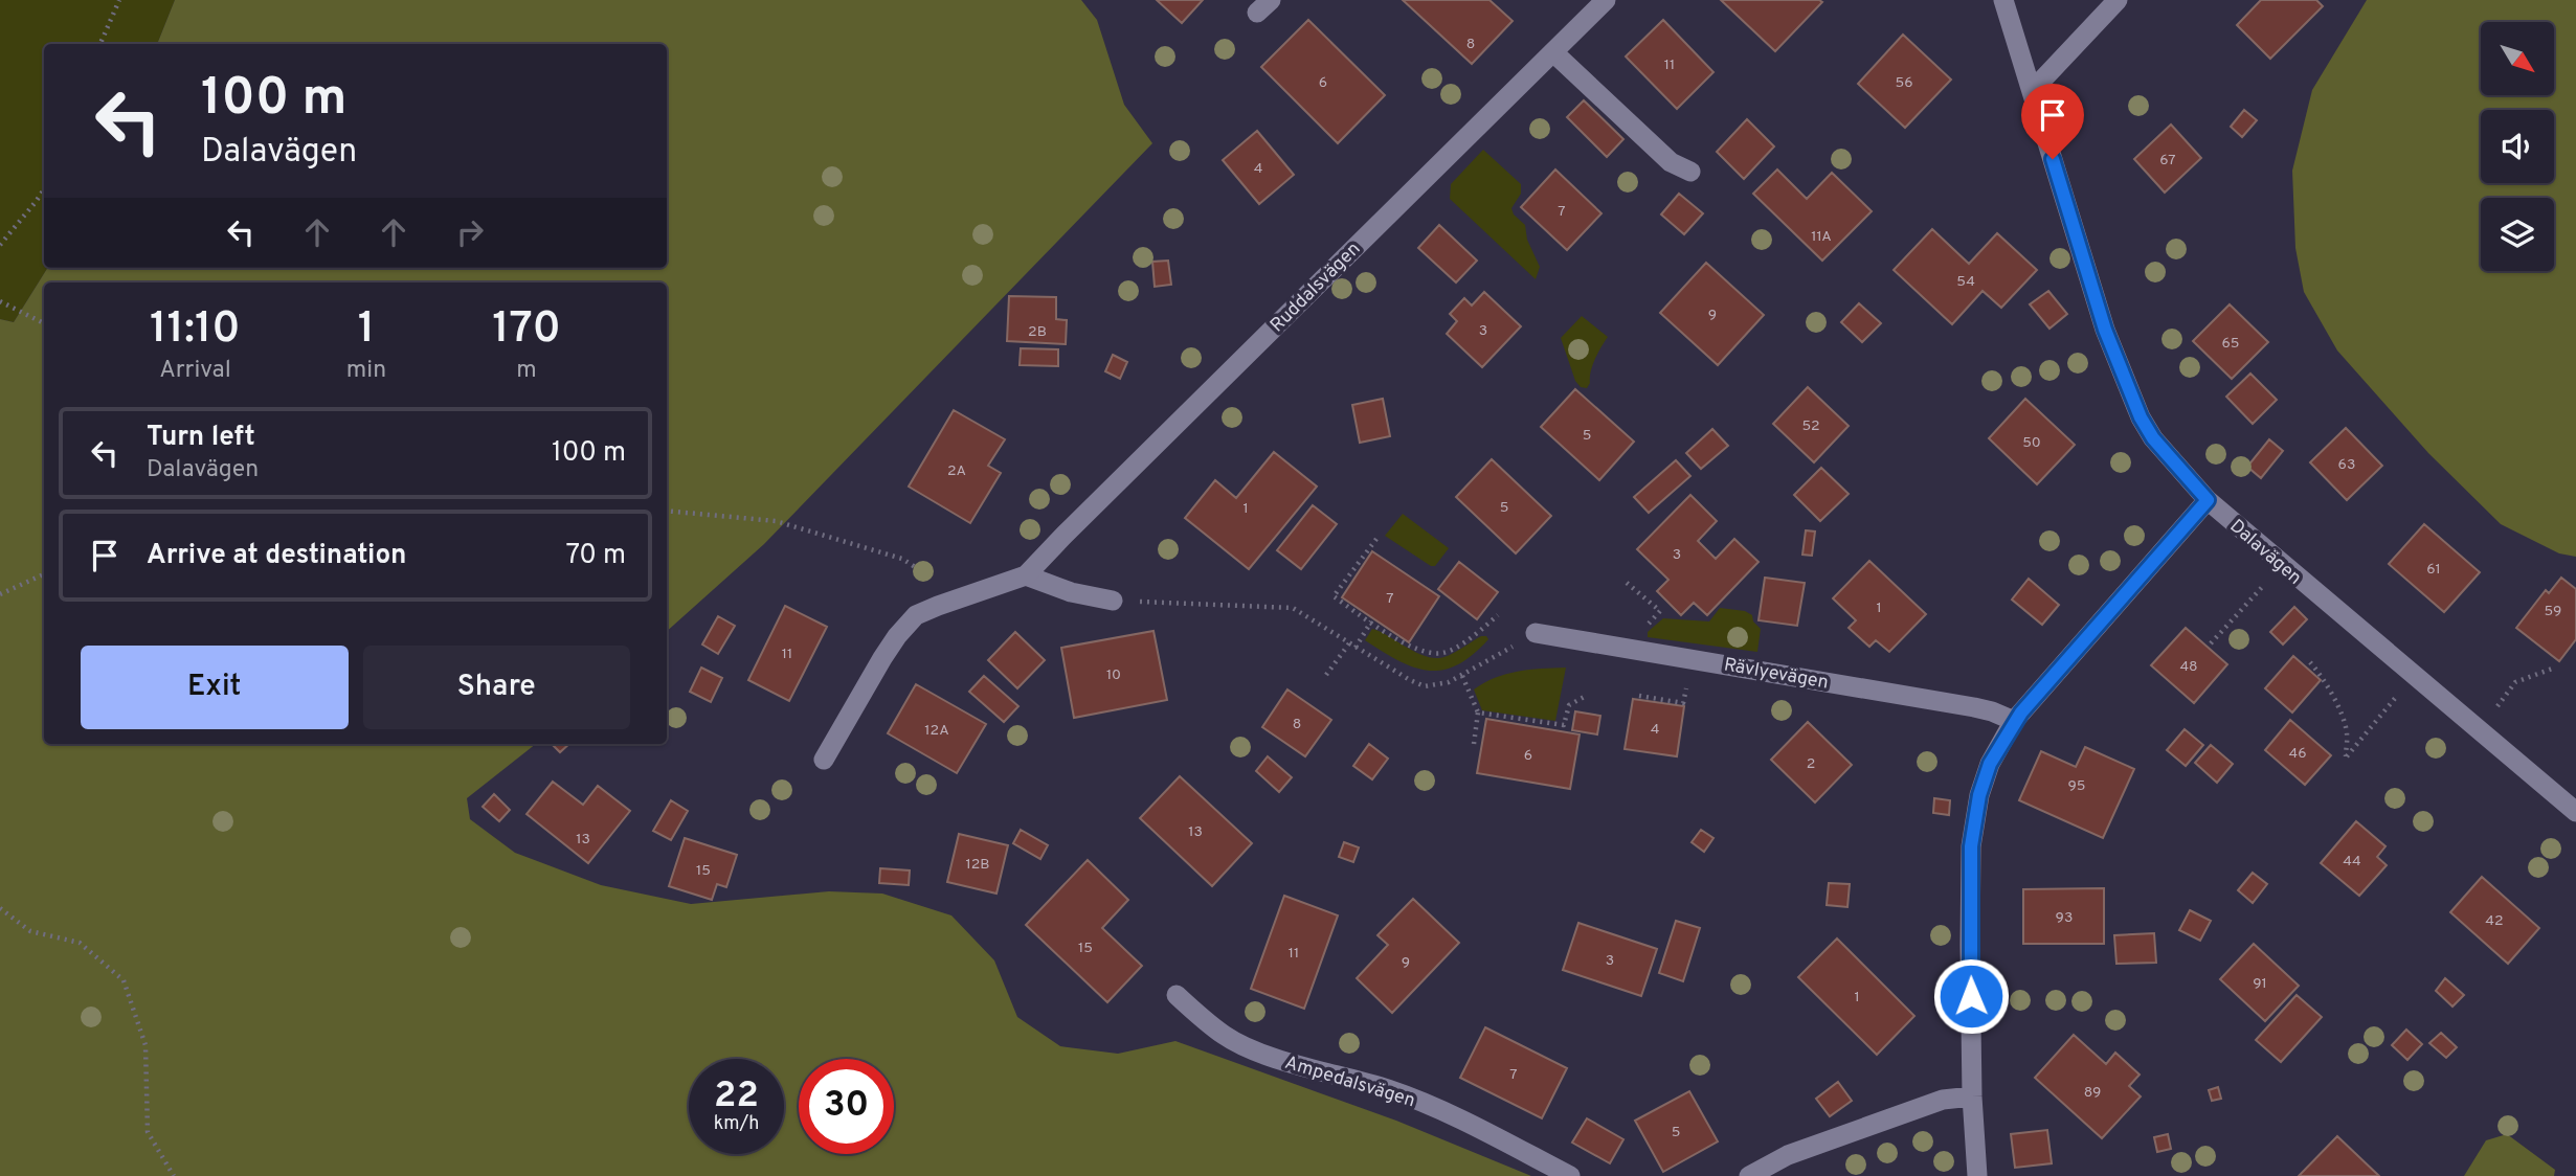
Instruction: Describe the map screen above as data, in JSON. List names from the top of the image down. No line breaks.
{"streets":{"street":["Ruddalsvägen","Dalavägen","Rävlyevägen","Ampedalsvägen"]},"house_numbers":["8","11","6","56","67","4","7","11A","54","9","3","2B","65","52","5","50","63","2A","5","1","3","61","7","1","59","11","48","10","8","4","12A","46","6","2","95","13","13","44","12B","15","93","42","15","11","3","9","91","1","7","89","5"],"north":"bottom right","page":{"turn":["100 m","Dalavägen"],"eta":["11:10","Arrival","1","min","170","m"],"list":[{"name":"Turn left","note":"Dalavägen","value":"100 m"},{"name":"Arrive at destination","value":"70 m"}],"buttons":["Exit","Share"],"speed":"22 km/h","limit":"30"}}
